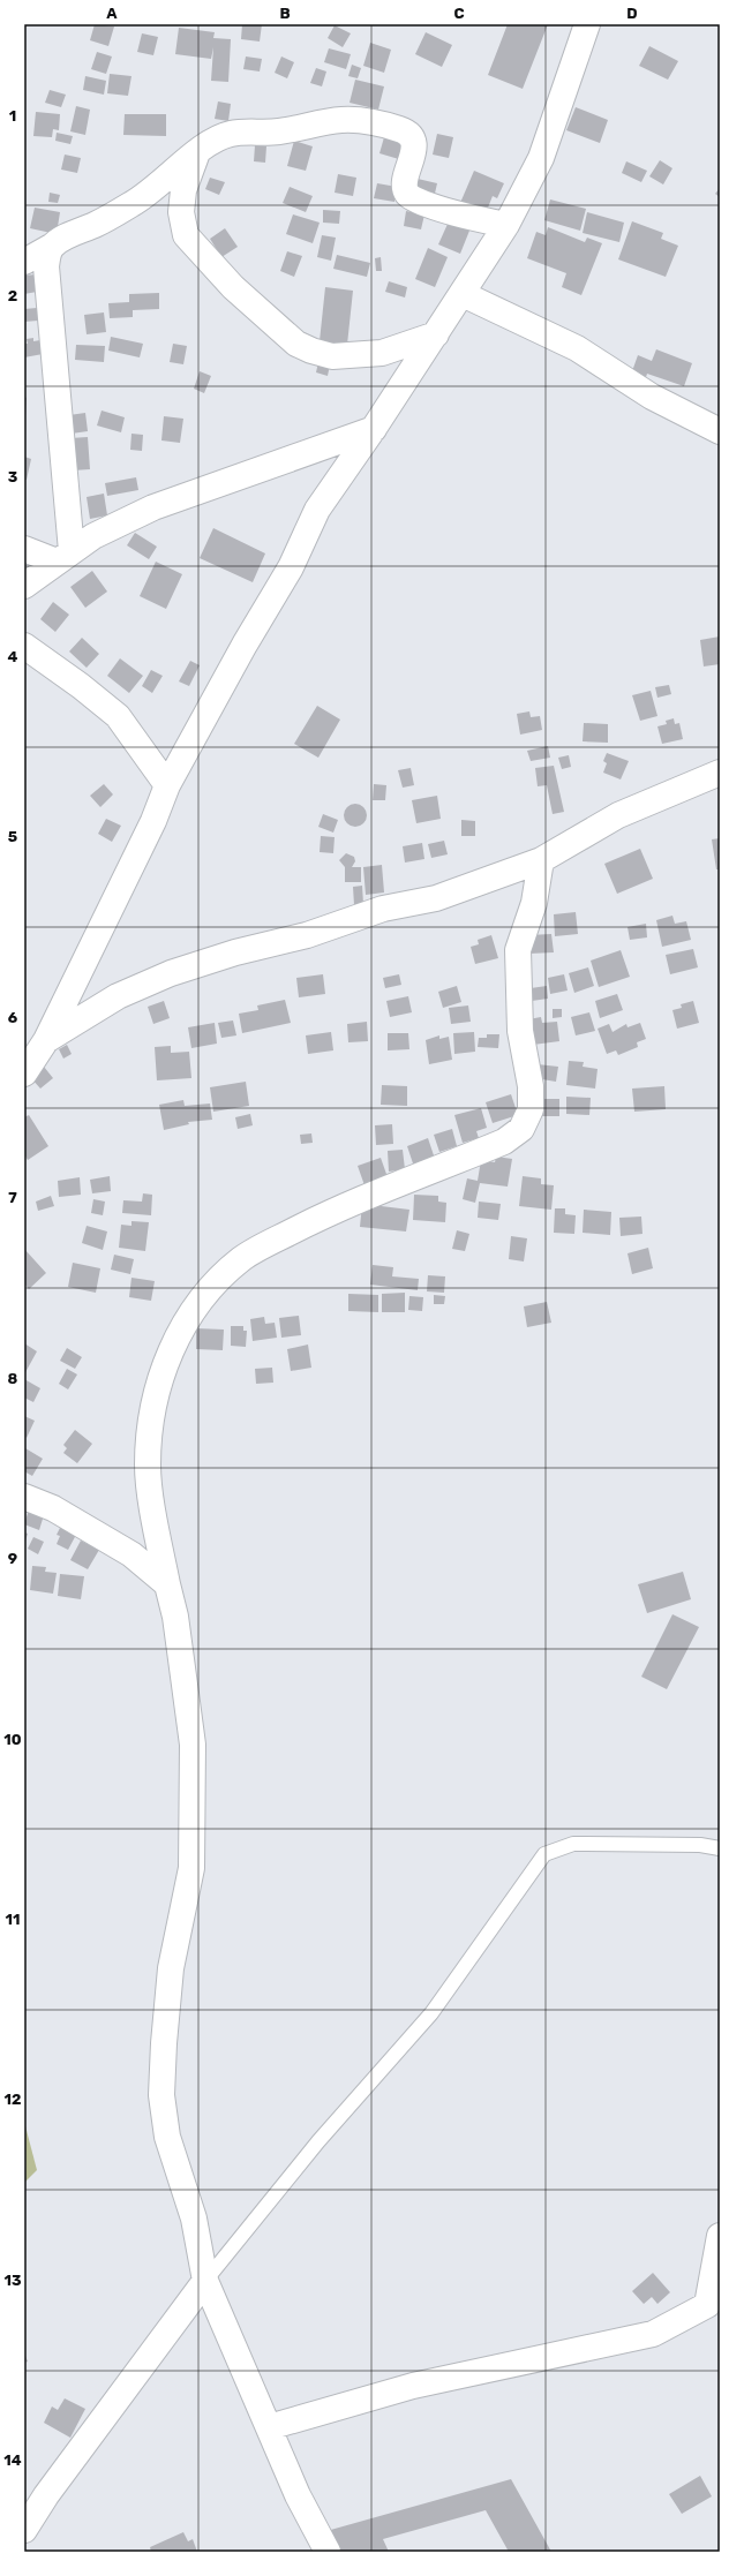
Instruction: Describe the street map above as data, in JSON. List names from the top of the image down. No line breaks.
{"grid":{"columns":["A","B","C","D"],"rows":["1","2","3","4","5","6","7","8","9","10","11","12","13","14"]}}
